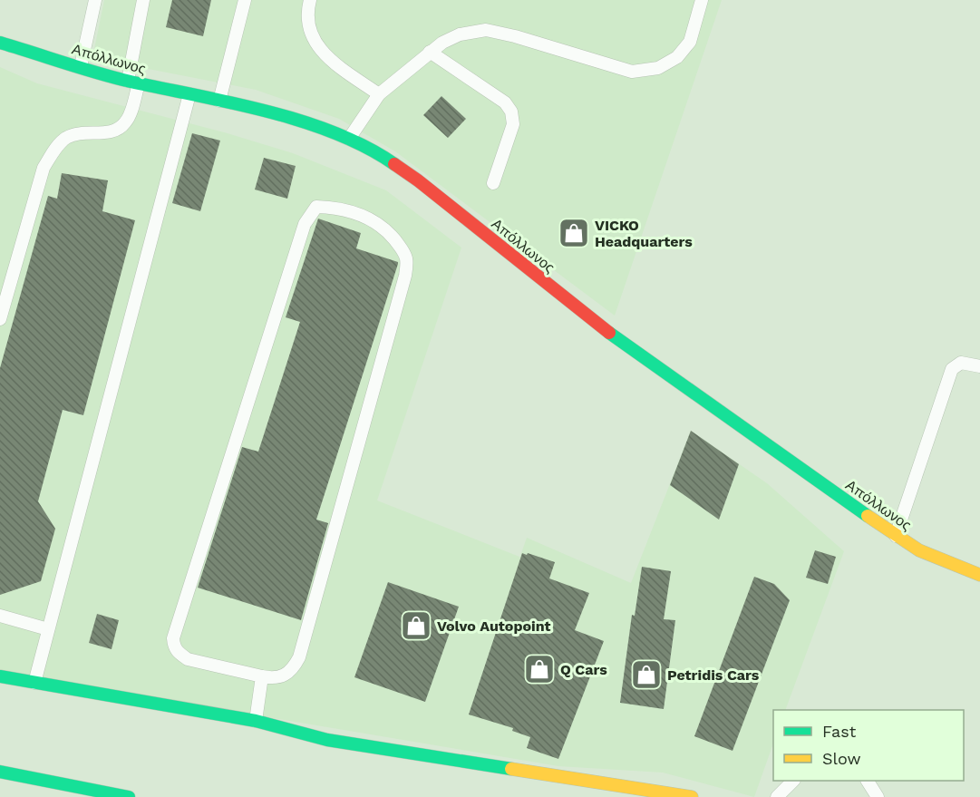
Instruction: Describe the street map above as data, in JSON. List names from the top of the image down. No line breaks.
{"streets":{"main road":["Απόλλωνος"]},"places":{"shop":["VICKO Headquarters","Volvo Autopoint","Q Cars","Petridis Cars"]},"legend":["Fast","Slow"]}
